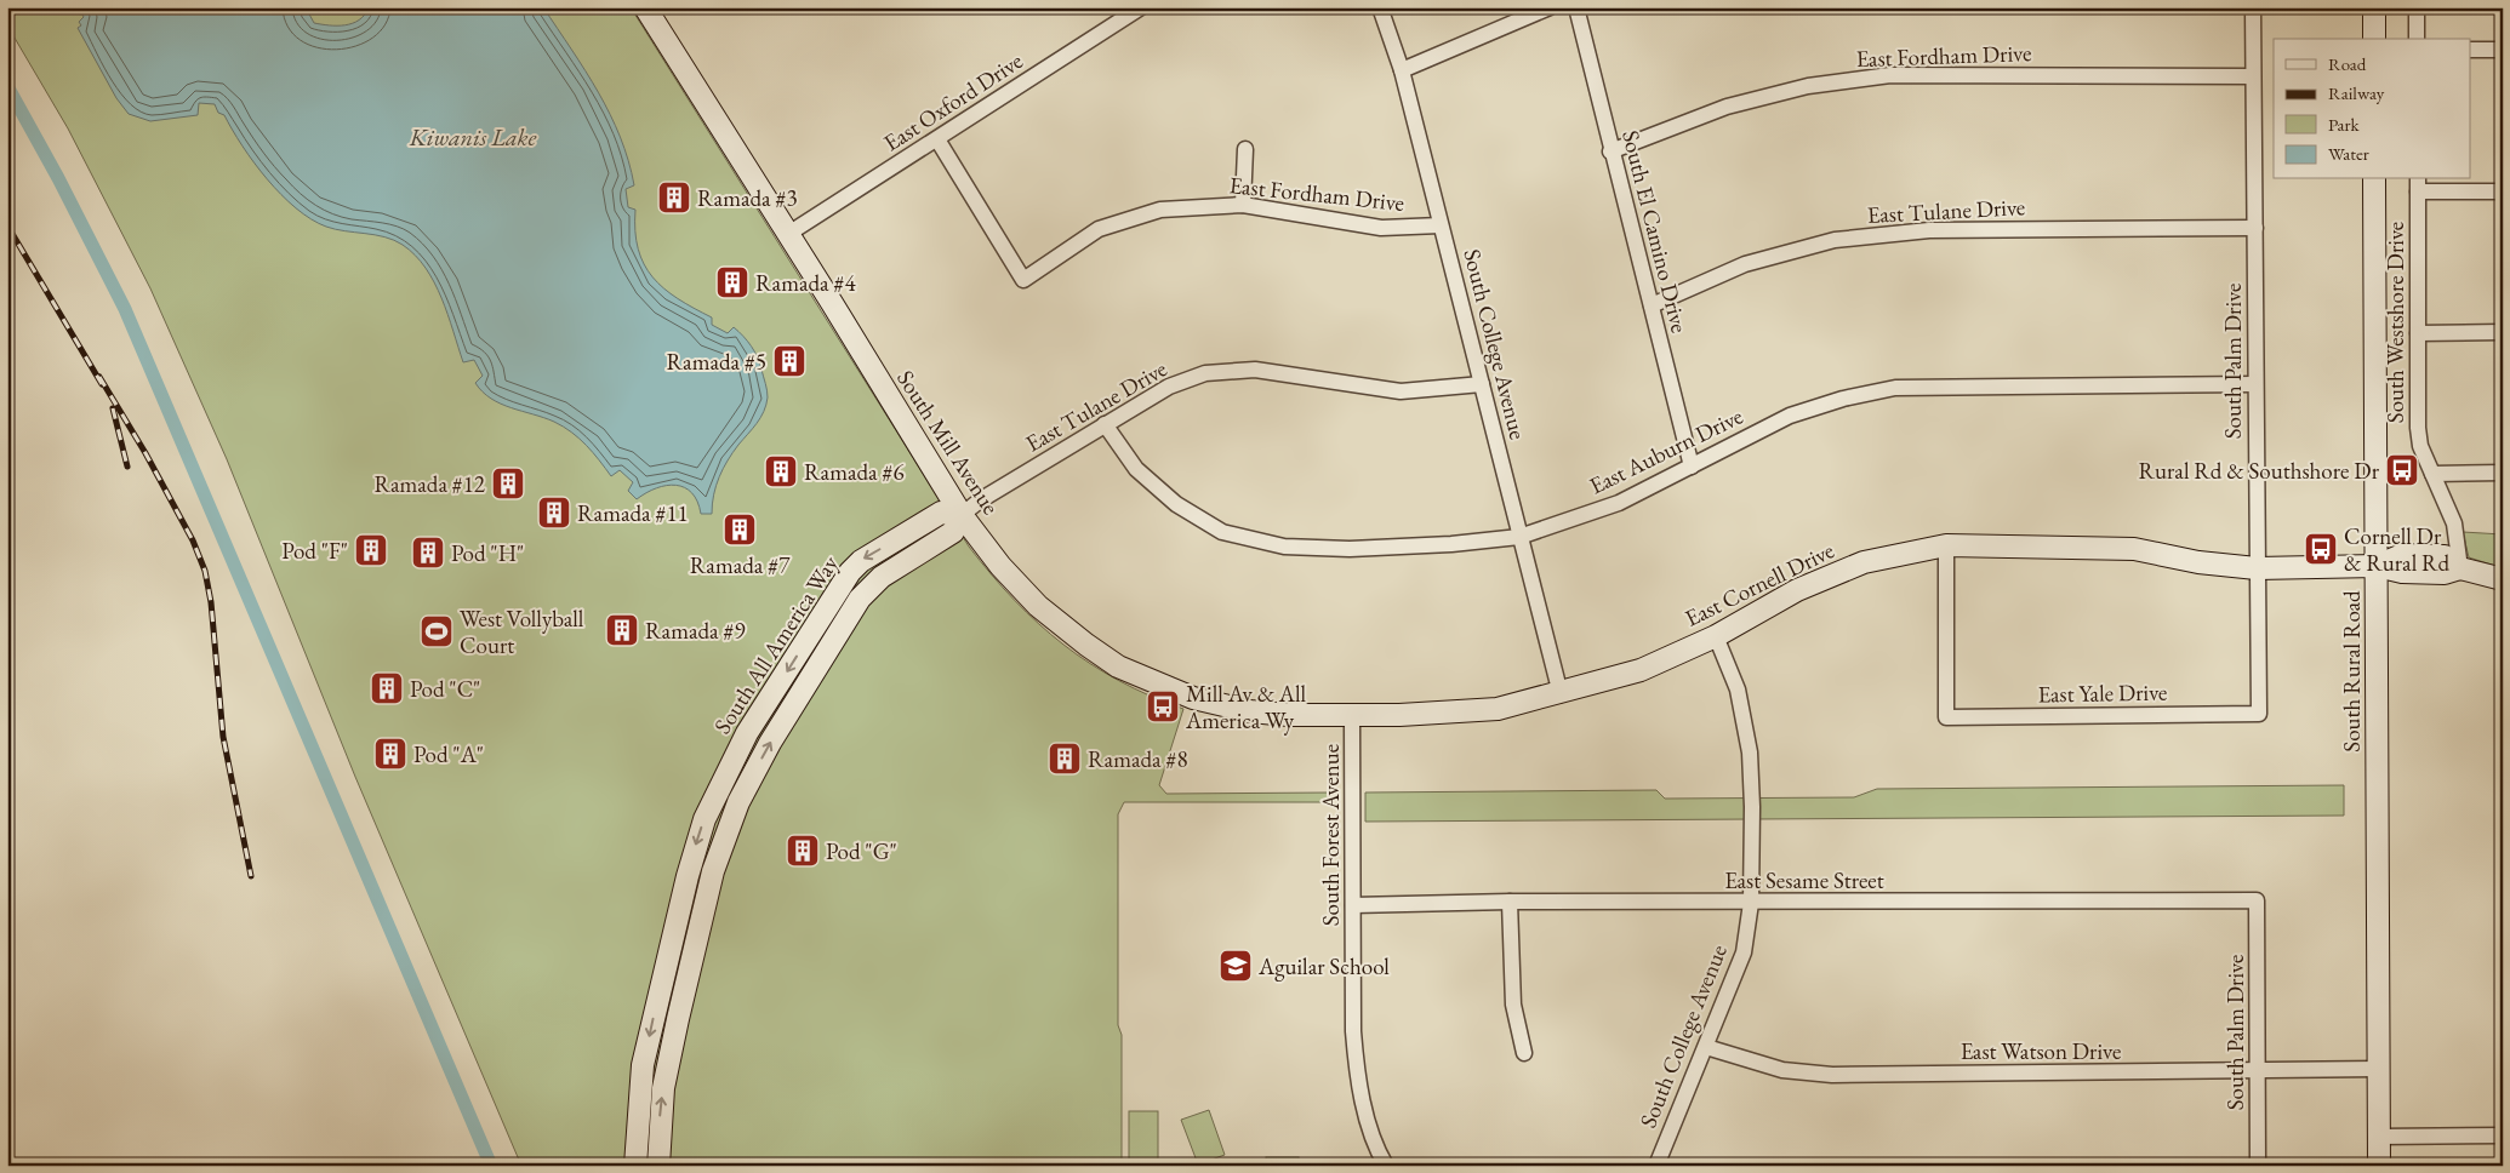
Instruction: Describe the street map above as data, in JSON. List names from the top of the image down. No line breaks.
{"streets":{"street":["East Fordham Drive","East Oxford Drive","East Tulane Drive","South El Camino Drive","South Westshore Drive","South College Avenue","South Palm Drive","South Mill Avenue","East Auburn Drive","East Cornell Drive","South All America Way","South Rural Road","East Yale Drive","South Forest Avenue","East Sesame Street","East Watson Drive"]},"crossings":[["East Fordham Drive","East Oxford Drive"],["East Fordham Drive","South El Camino Drive"],["East Fordham Drive","South College Avenue"],["East Fordham Drive","South Palm Drive"],["East Oxford Drive","South Mill Avenue"],["East Tulane Drive","South El Camino Drive"],["East Tulane Drive","South College Avenue"],["East Tulane Drive","South Palm Drive"],["East Tulane Drive","South Mill Avenue"],["East Tulane Drive","East Auburn Drive"],["East Tulane Drive","South All America Way"],["South El Camino Drive","East Auburn Drive"],["South Westshore Drive","East Cornell Drive"],["South College Avenue","East Auburn Drive"],["South College Avenue","East Cornell Drive"],["South College Avenue","East Sesame Street"],["South College Avenue","East Watson Drive"],["South Palm Drive","East Auburn Drive"],["South Palm Drive","East Cornell Drive"],["South Palm Drive","East Yale Drive"],["South Palm Drive","East Sesame Street"],["South Palm Drive","East Watson Drive"],["South Mill Avenue","East Cornell Drive"],["South Mill Avenue","South All America Way"],["South Mill Avenue","South Forest Avenue"],["East Cornell Drive","South Rural Road"],["East Cornell Drive","East Yale Drive"],["East Cornell Drive","South Forest Avenue"],["South Rural Road","East Watson Drive"],["South Forest Avenue","East Sesame Street"]],"water":["Kiwanis Lake"],"places":{"building":["Ramada #3","Ramada #4","Ramada #5","Ramada #6","Ramada #12","Ramada #11","Ramada #7","Pod \"F\"","Pod \"H\"","Ramada #9","Pod \"C\"","Pod \"A\"","Ramada #8","Pod \"G\""],"bus stop":["Rural Rd & Southshore Dr","Cornell Dr & Rural Rd","Mill Av & All America Wy"],"sports":["West Vollyball Court"],"school or university":["Aguilar School"]},"legend":["Road","Railway","Park","Water"]}
